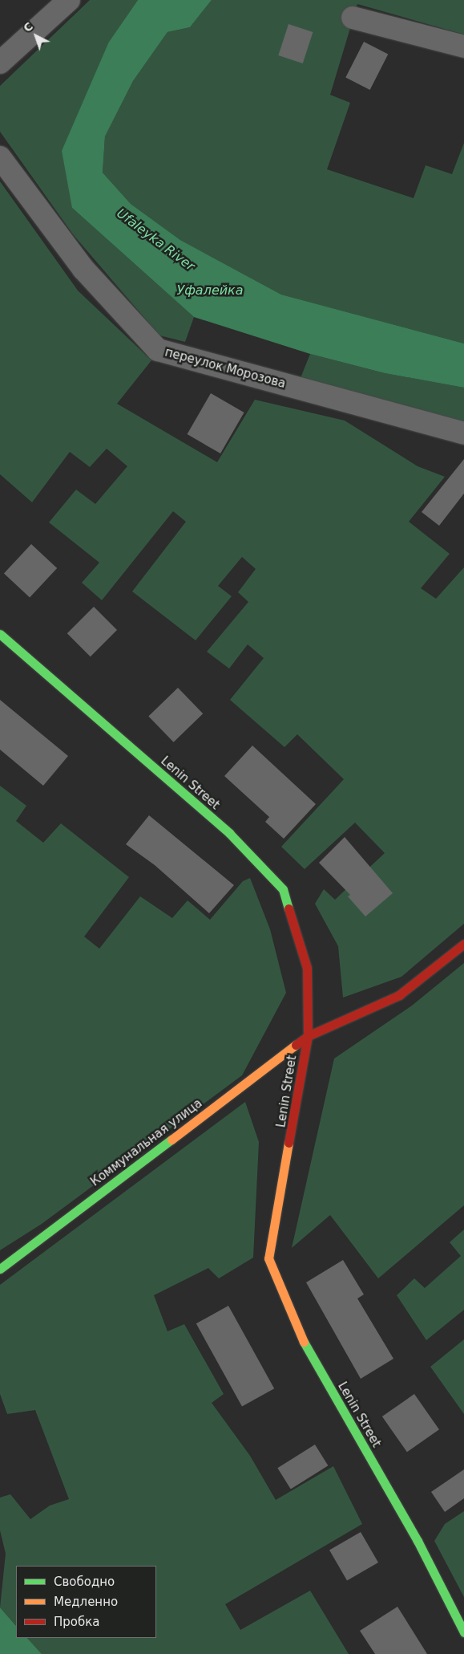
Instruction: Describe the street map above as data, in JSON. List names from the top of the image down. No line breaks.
{"streets":{"street":["переулок Морозова","Lenin Street","Коммунальная улица"]},"crossings":[["Lenin Street","Коммунальная улица"]],"water":["Ufaleyka River","Уфалейка"],"legend":["Свободно","Медленно","Пробка"],"north":"top left"}
